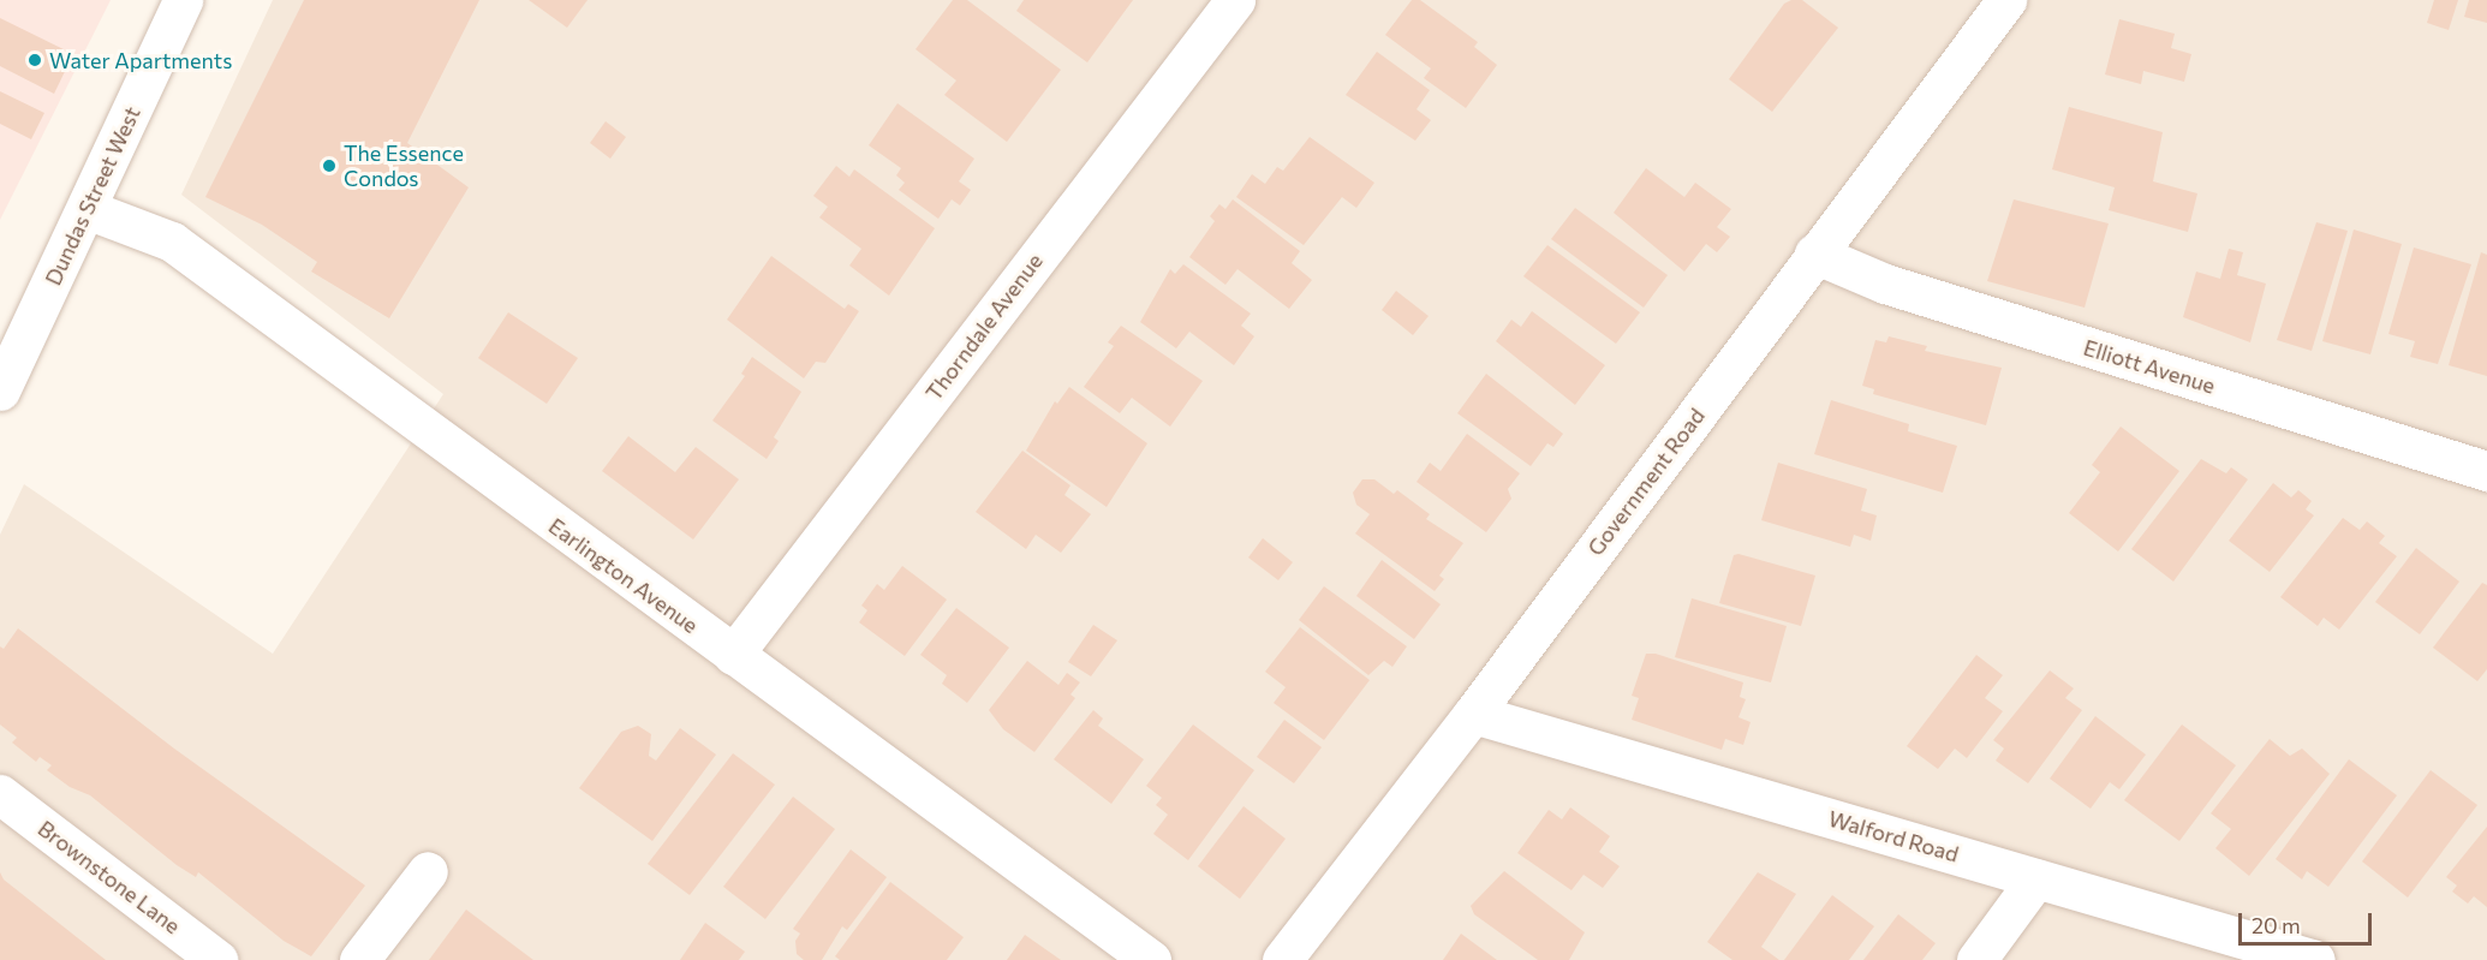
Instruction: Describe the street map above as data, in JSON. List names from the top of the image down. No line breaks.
{"streets":{"street":["Dundas Street West","Thorndale Avenue","Elliott Avenue","Government Road","Earlington Avenue","Walford Road","Brownstone Lane"]},"crossings":[["Dundas Street West","Earlington Avenue"],["Thorndale Avenue","Earlington Avenue"],["Elliott Avenue","Government Road"],["Government Road","Walford Road"]],"places":["Water Apartments","The Essence Condos"],"scale_bar":"20 m"}
